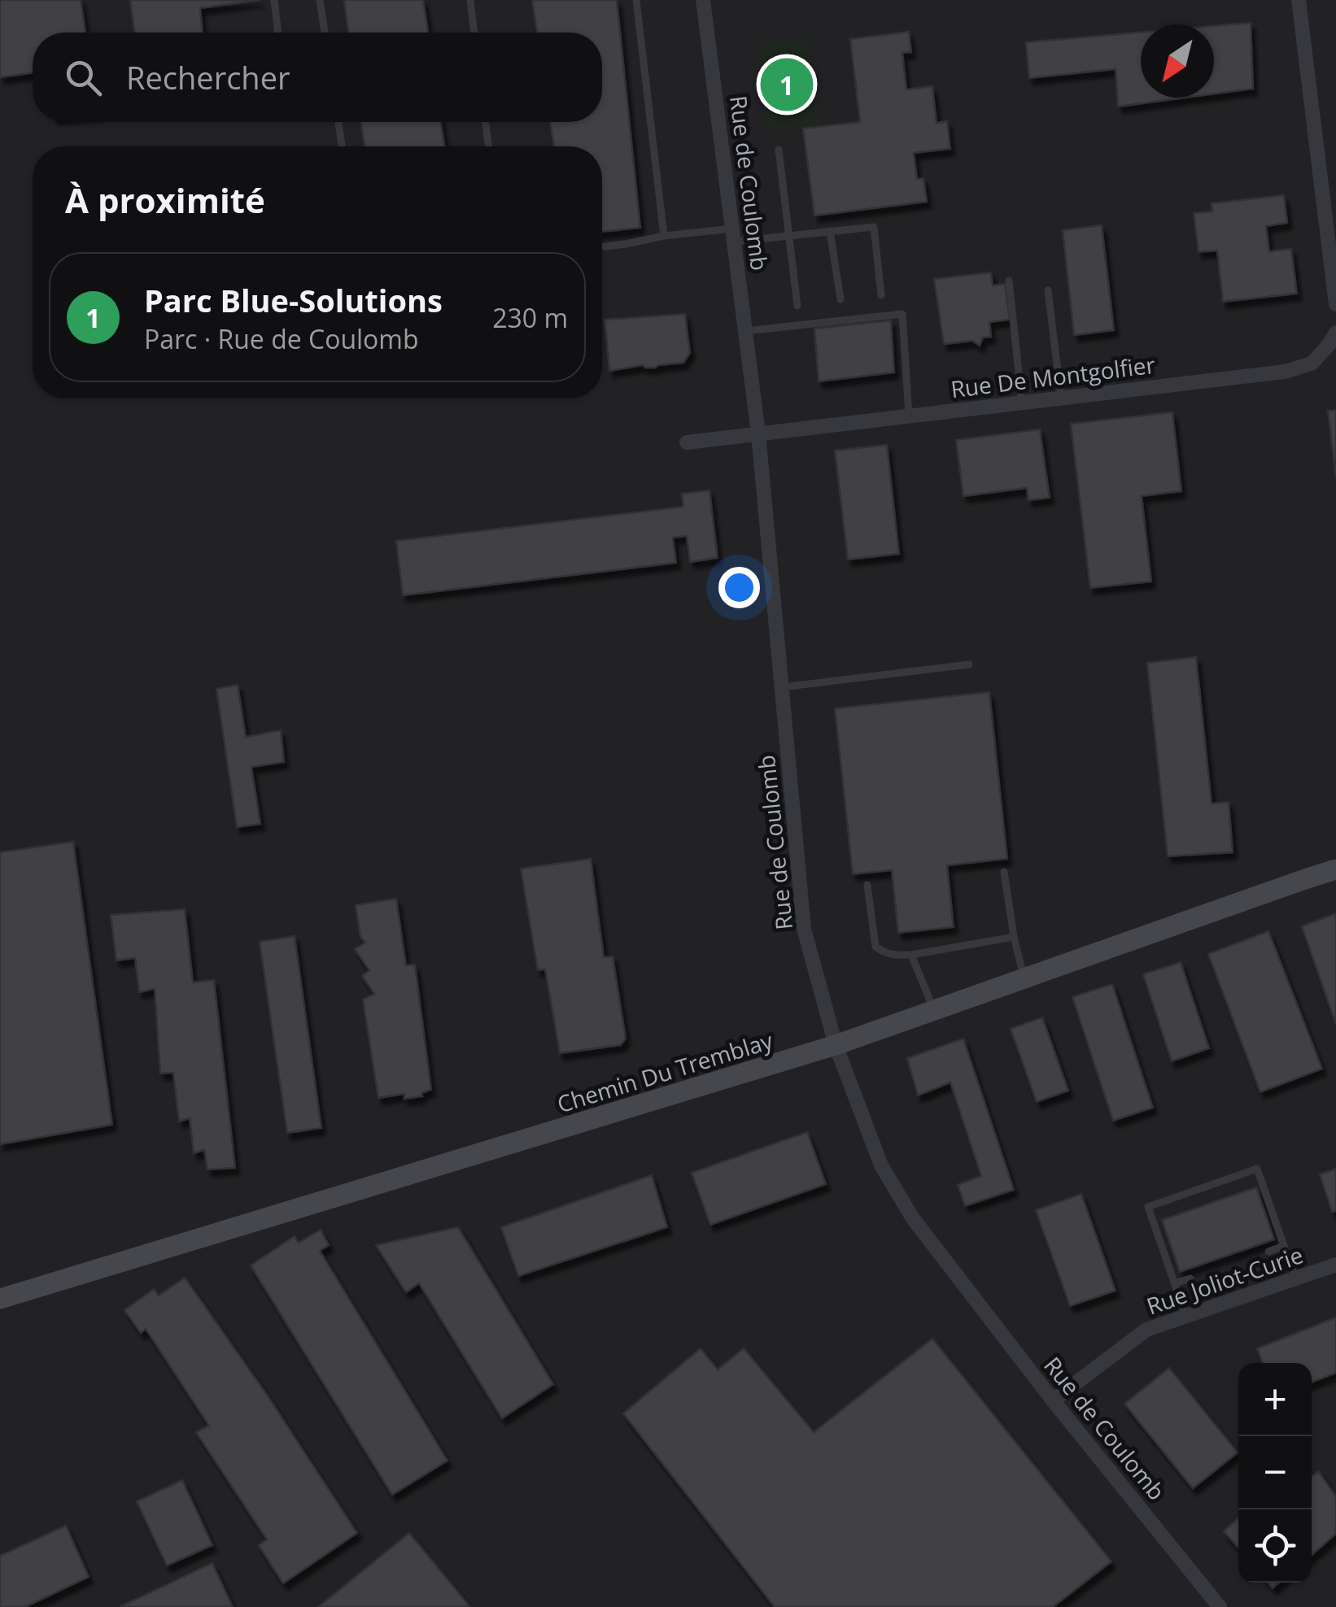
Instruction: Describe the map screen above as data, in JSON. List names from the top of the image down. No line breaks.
{"streets":{"street":["Rue de Coulomb","Rue De Montgolfier","Chemin Du Tremblay","Rue Joliot-Curie"]},"crossings":[["Rue de Coulomb","Rue De Montgolfier"],["Rue de Coulomb","Chemin Du Tremblay"],["Rue de Coulomb","Rue Joliot-Curie"]],"north":"bottom left","page":{"search":"Rechercher","pins":"1","heading":"À proximité","list":[{"mark":"1","name":"Parc Blue-Solutions","note":"Parc · Rue de Coulomb","value":"230 m"}],"map_buttons":["+","−"]}}
